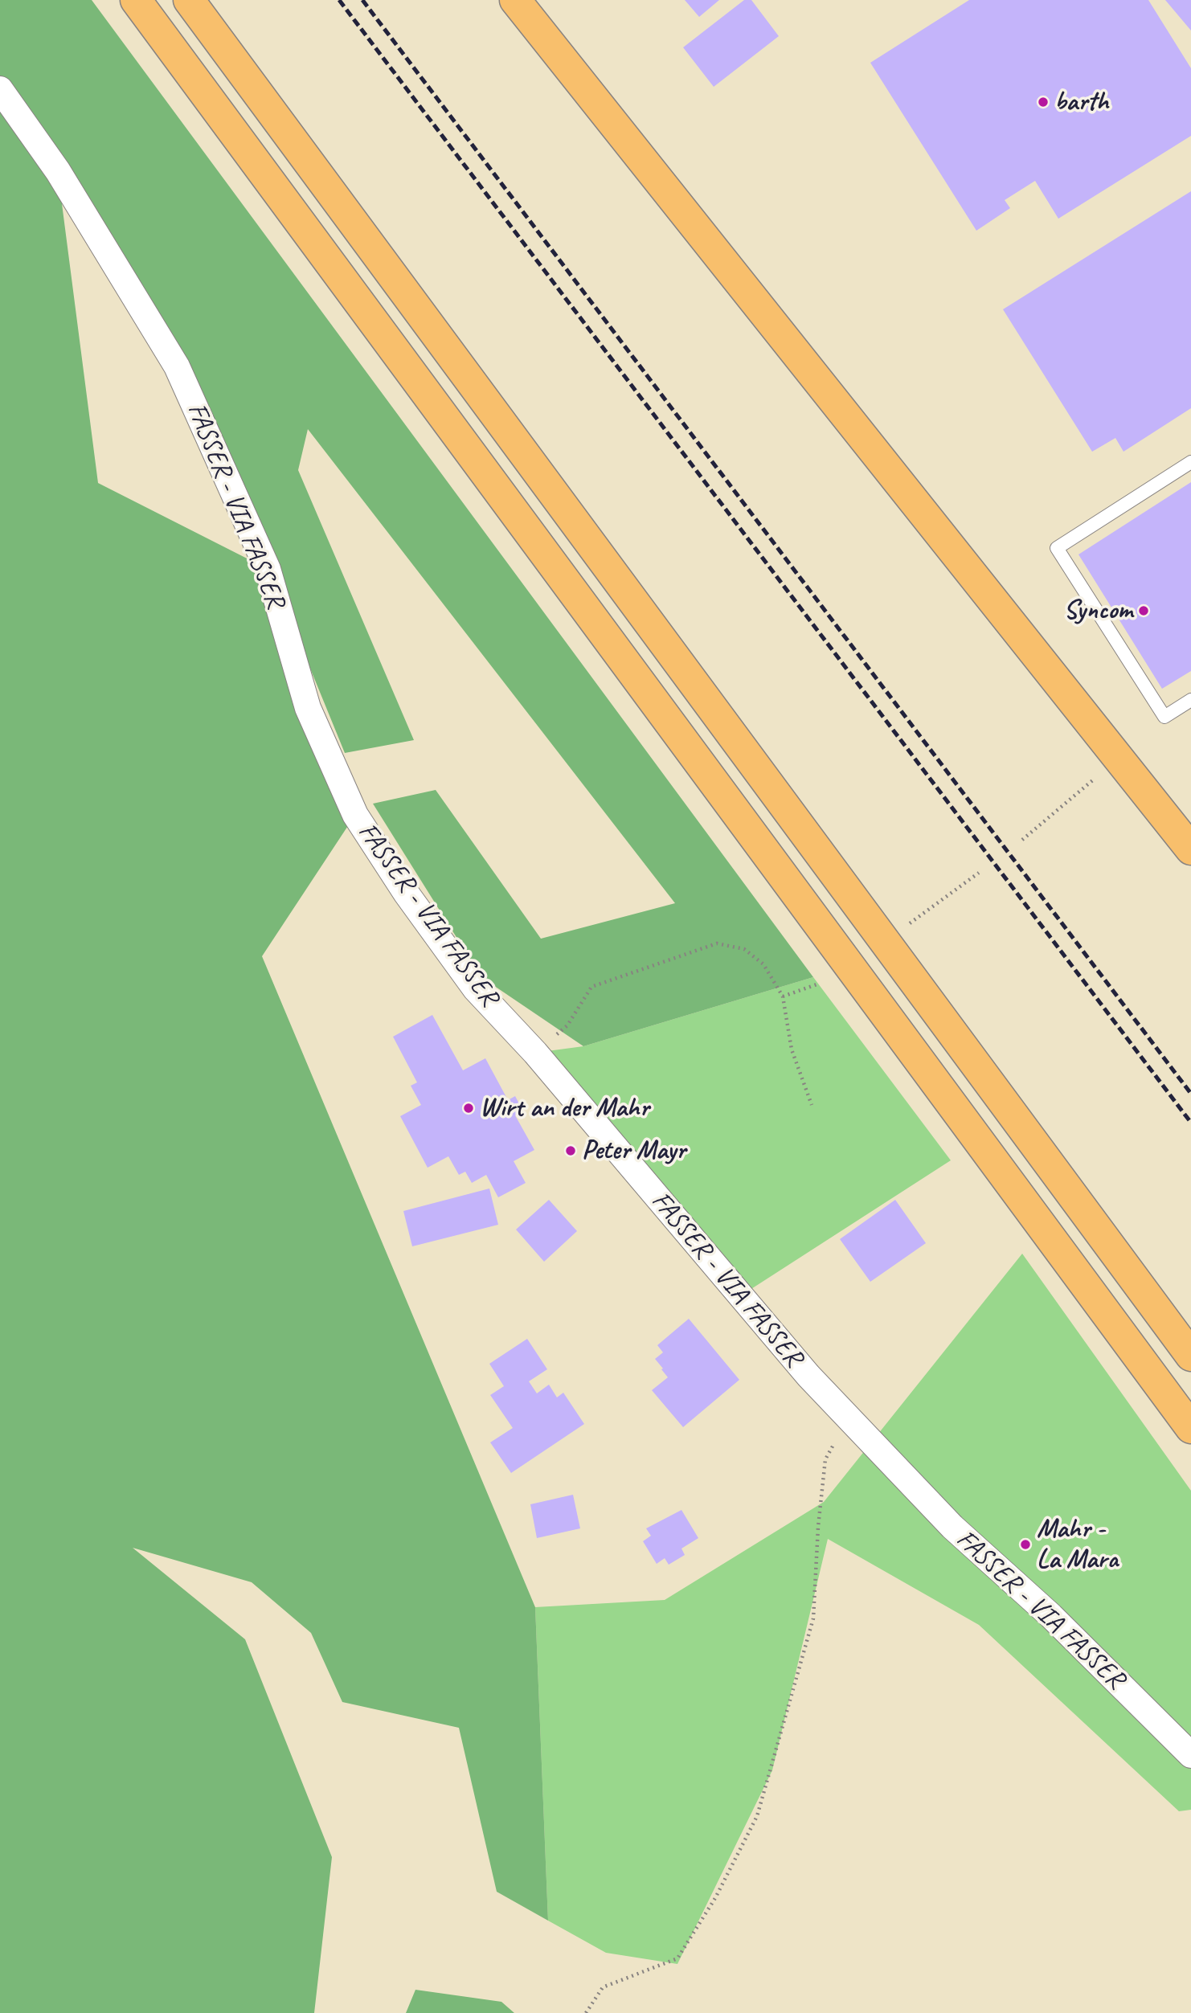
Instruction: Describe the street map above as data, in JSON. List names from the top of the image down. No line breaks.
{"streets":{"street":["FASSER - VIA FASSER"]},"places":["barth","Syncom","Wirt an der Mahr","Peter Mayr","Mahr - La Mara"]}
